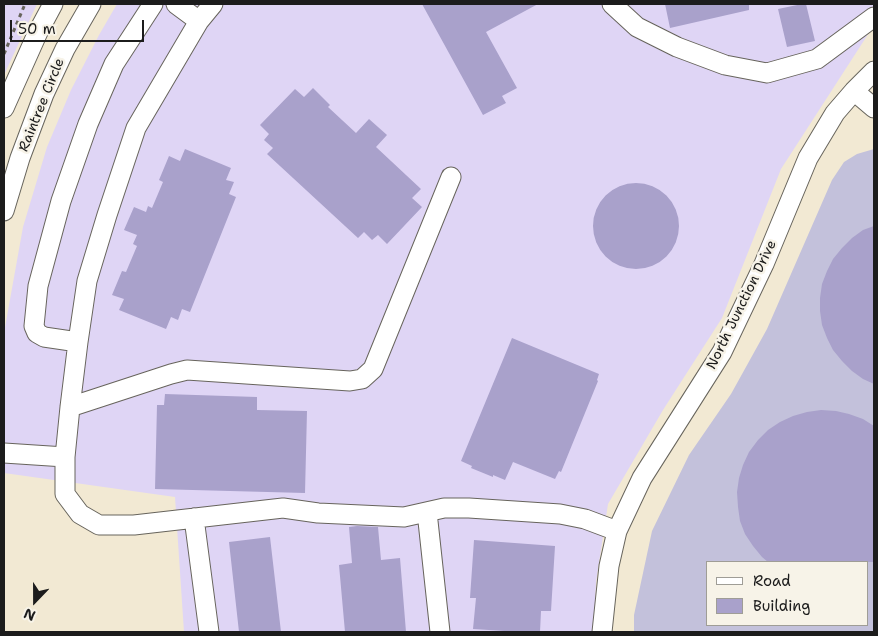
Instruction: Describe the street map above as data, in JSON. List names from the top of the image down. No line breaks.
{"streets":{"street":["Raintree Circle","North Junction Drive"]},"legend":["Road","Building"],"scale_bar":"50 m","north":"bottom"}
